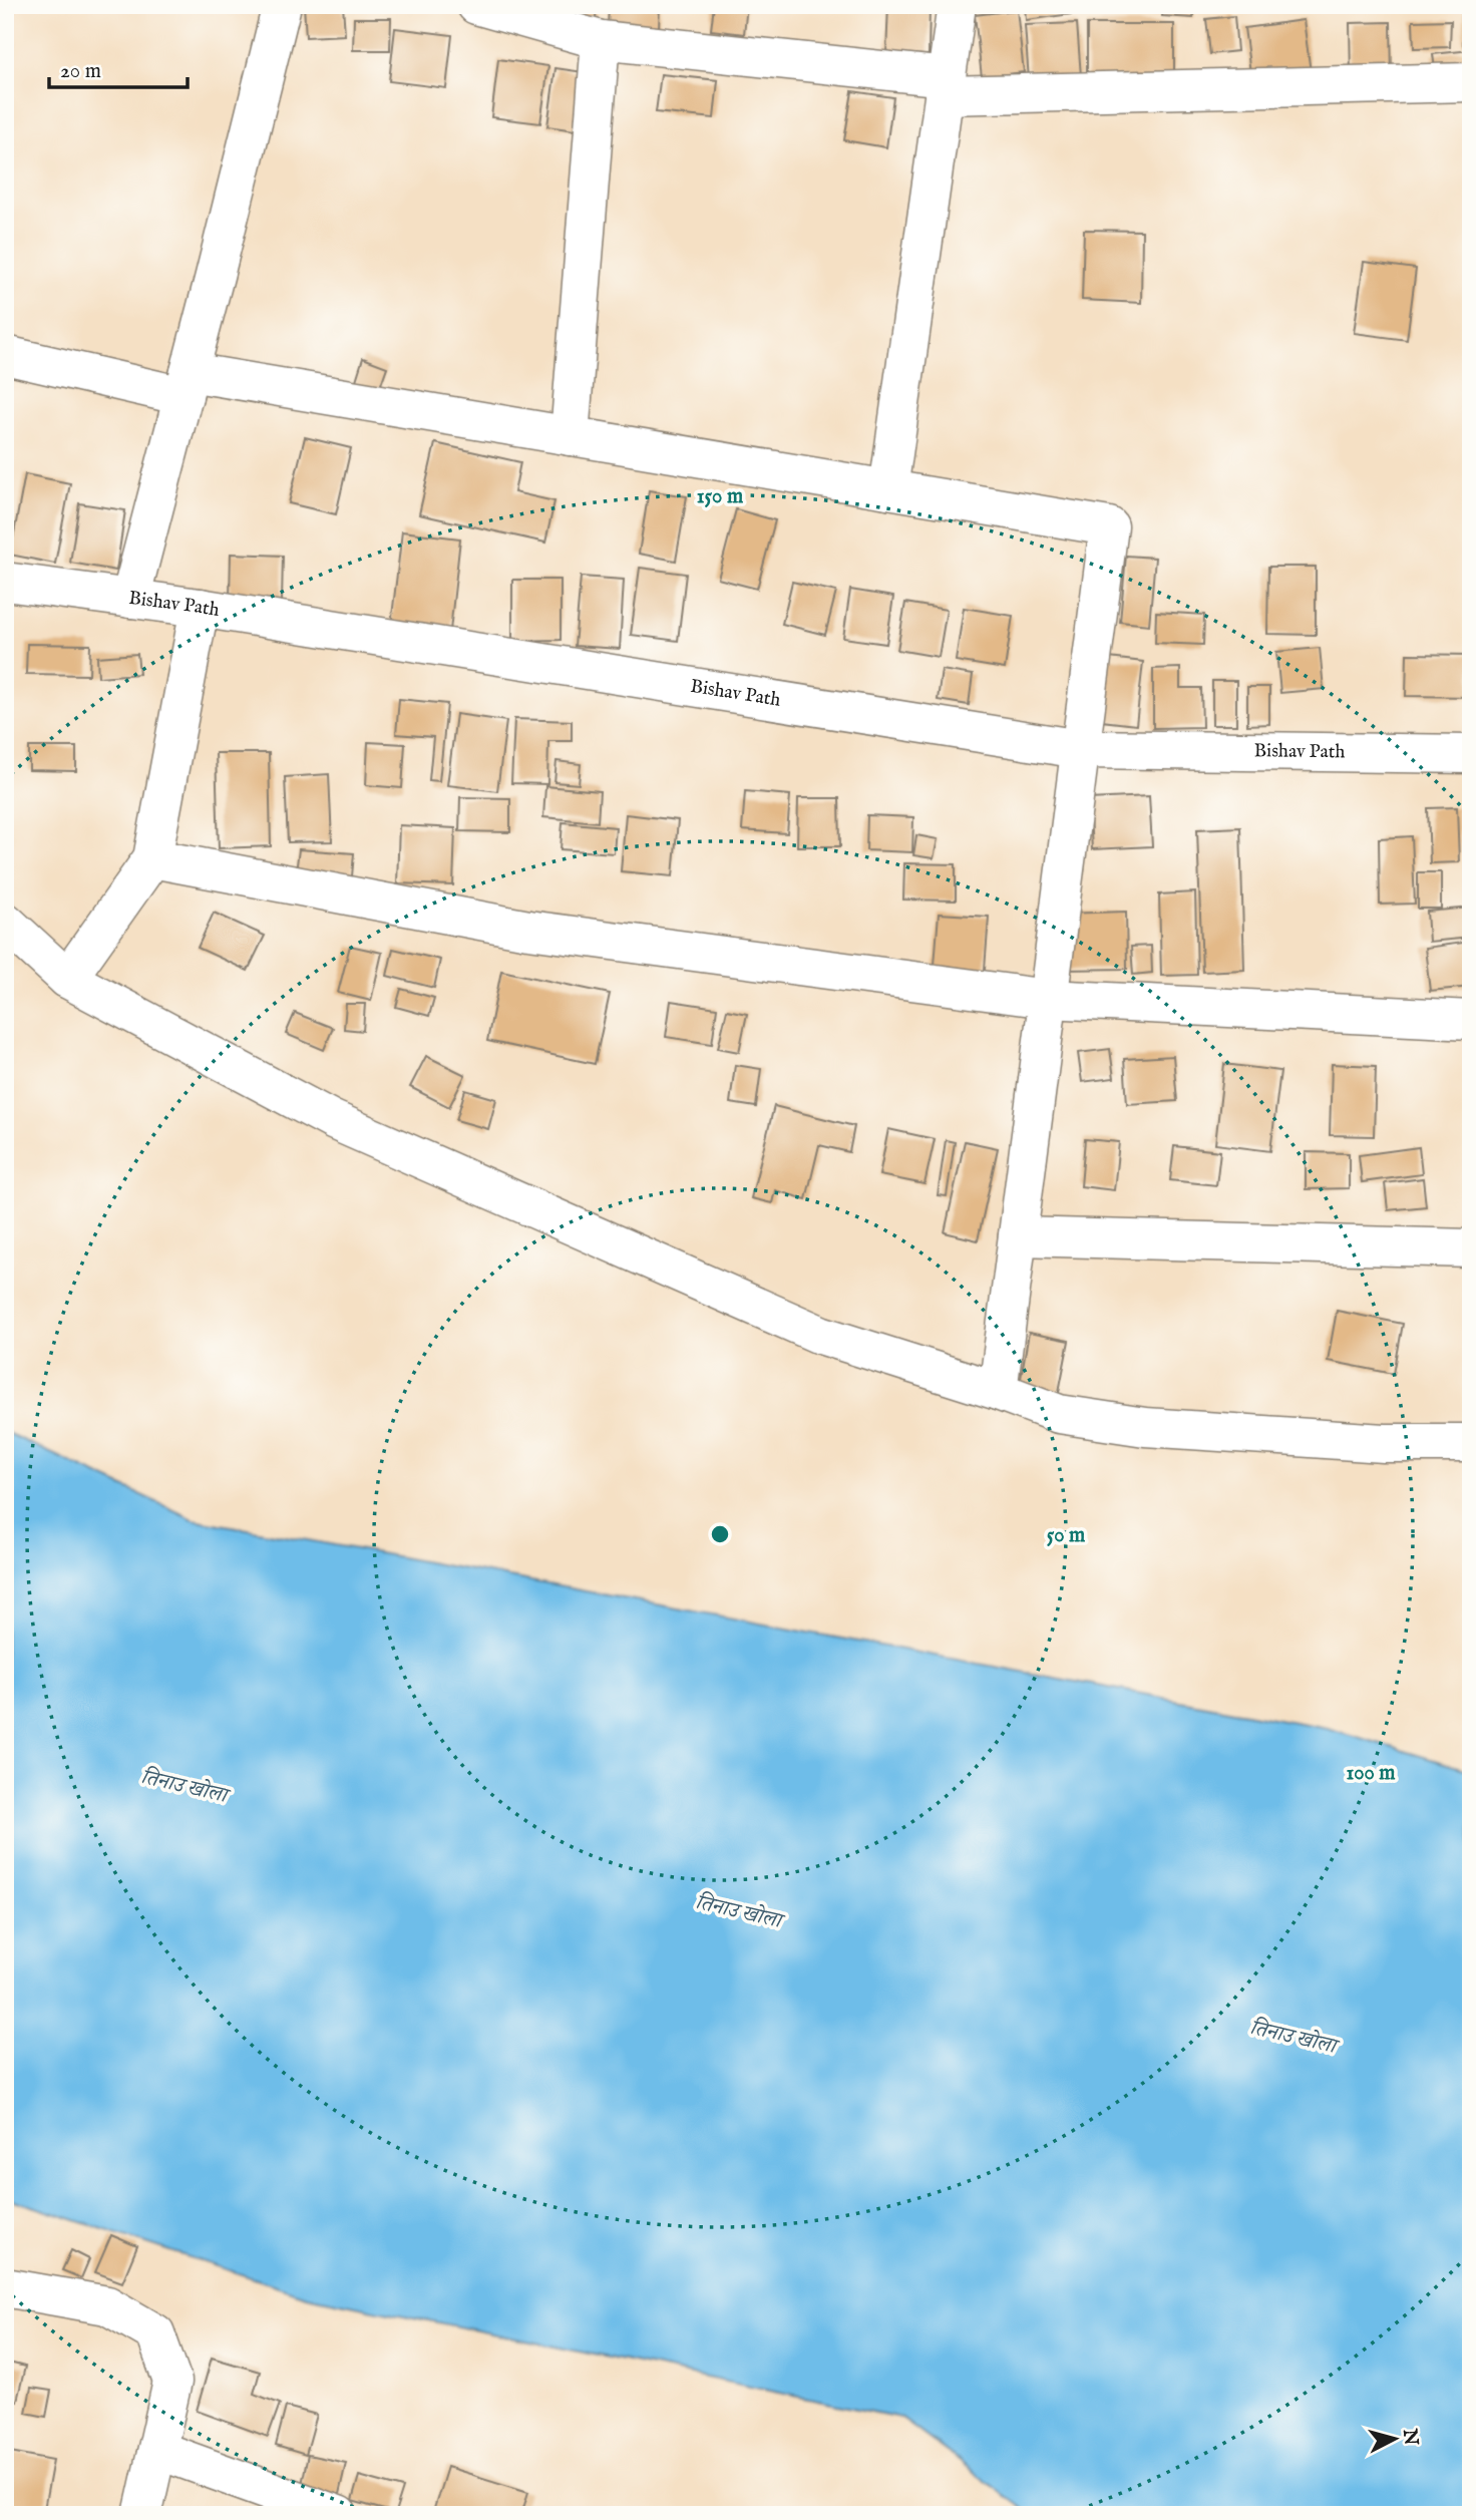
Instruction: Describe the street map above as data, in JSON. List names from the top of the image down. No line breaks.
{"streets":{"street":["Bishav Path"]},"water":["तिनाउ खोला"],"scale_bar":"20 m","north":"right","rings":["150 m","50 m","100 m"]}
